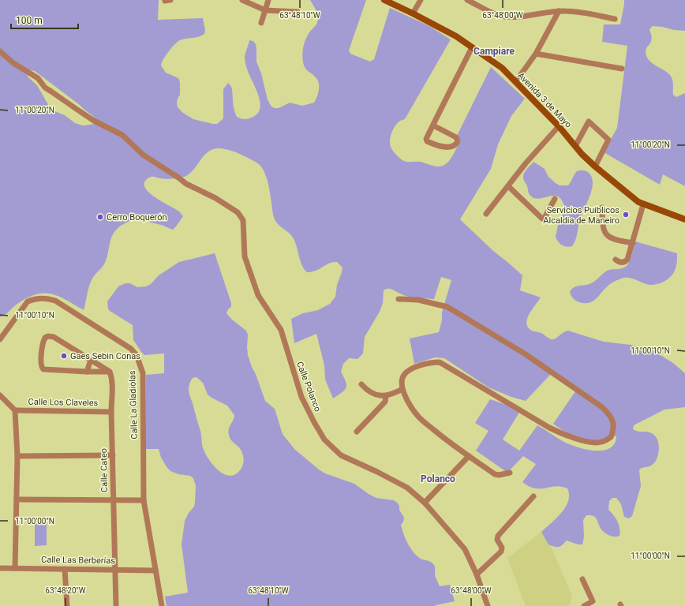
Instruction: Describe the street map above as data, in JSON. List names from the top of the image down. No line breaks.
{"streets":{"street":["Avenida 3 de Mayo","Calle Polanco","Calle Los Claveles","Calle La Gladiolas","Calle Cateo","Calle Las Berberías"]},"crossings":[["Calle Los Claveles","Calle Cateo"],["Calle La Gladiolas","Calle Las Berberías"],["Calle Cateo","Calle Las Berberías"]],"districts":["Campiare","Polanco"],"places":["Servicios Puiblicos Alcaldia de Maneiro","Cerro Boquerón","Gaes Sebin Conas"],"scale_bar":"100 m","coordinates":["63°48'10\"W","63°48'00\"W","11°00'20\"N","11°00'10\"N","11°00'00\"N","63°48'20\"W"]}
